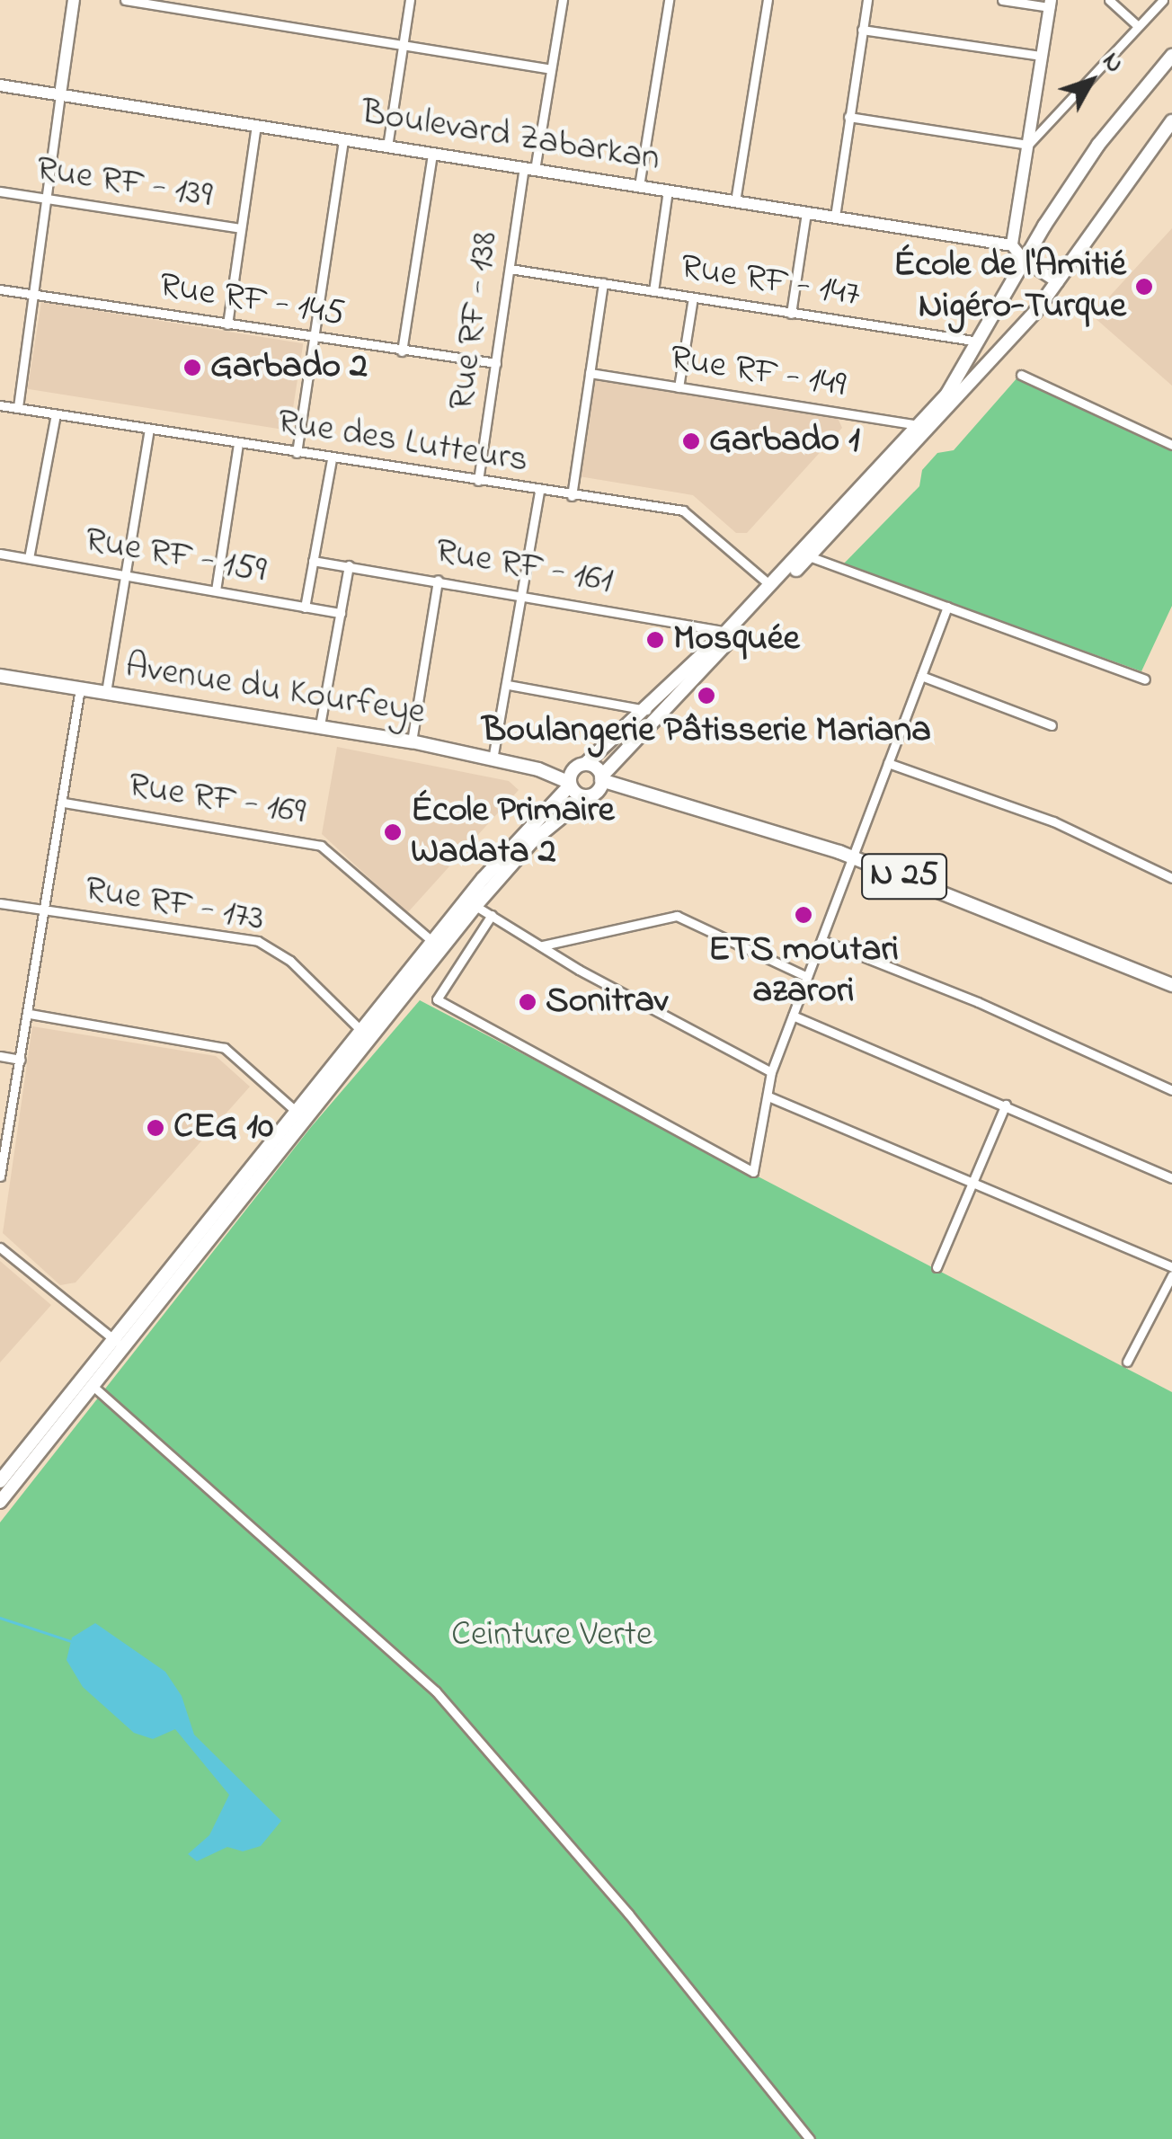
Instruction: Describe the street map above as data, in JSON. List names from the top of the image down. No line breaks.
{"streets":{"main road":["Avenue du Kourfeye","N 25"],"street":["Boulevard Zabarkan","Rue RF - 139","Rue RF - 147","Rue RF - 145","Rue RF - 138","Rue RF - 149","Rue des Lutteurs","Rue RF - 159","Rue RF - 161","Rue RF - 169","Rue RF - 173"]},"crossings":[["Boulevard Zabarkan","Rue RF - 138"],["Rue RF - 147","Rue RF - 138"],["Rue RF - 145","Rue RF - 138"],["Rue RF - 138","Rue des Lutteurs"]],"parks":["Ceinture Verte"],"places":["École de l'Amitié Nigéro-Turque","Garbado 2","Garbado 1","Mosquée","Boulangerie Pâtisserie Mariana","École Primaire Wadata 2","ETS moutari azarori","Sonitrav","CEG 10"],"north":"top right"}
